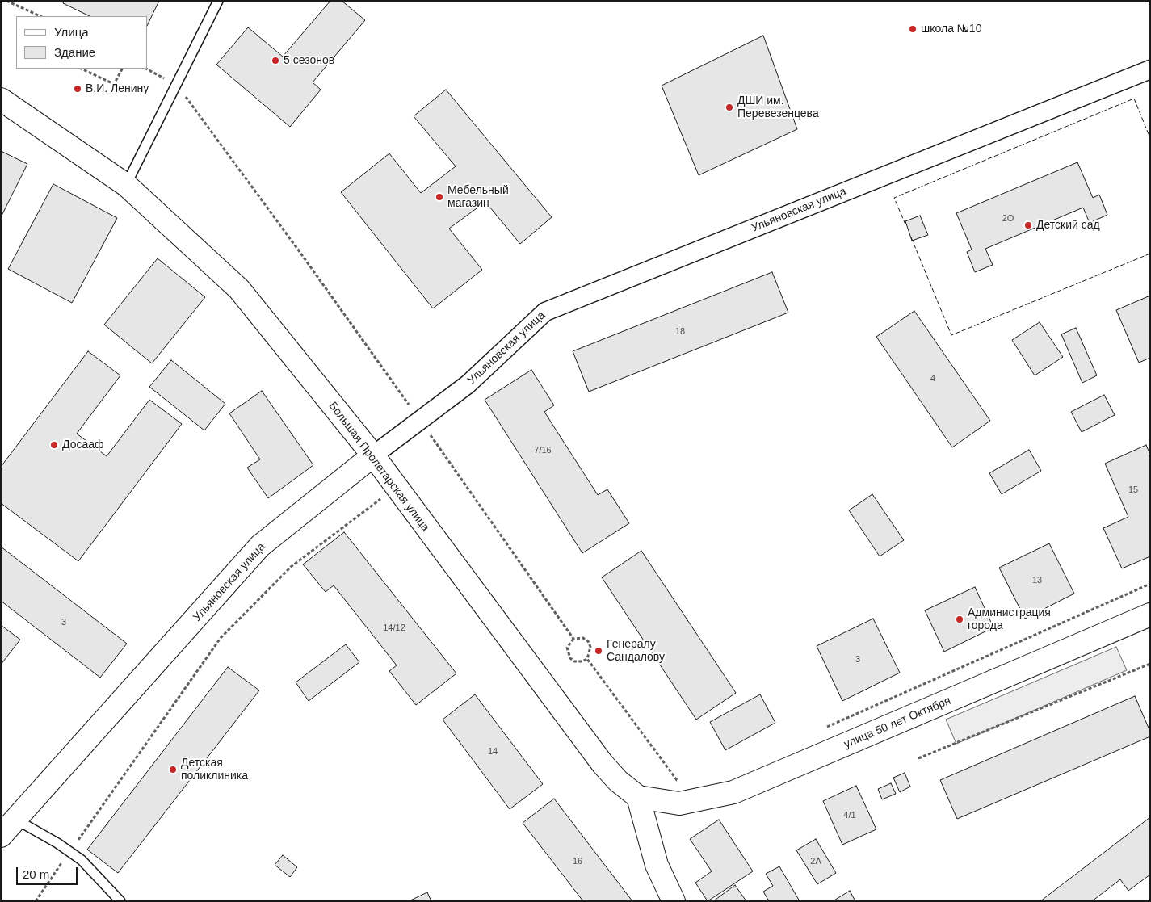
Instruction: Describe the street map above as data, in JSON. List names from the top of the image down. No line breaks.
{"streets":{"main road":["Ульяновская улица","Большая Пролетарская улица","улица 50 лет Октября"]},"crossings":[["Ульяновская улица","Большая Пролетарская улица"],["Большая Пролетарская улица","улица 50 лет Октября"]],"places":["школа №10","5 сезонов","В.И. Ленину","ДШИ им. Перевезенцева","Мебельный магазин","Детский сад","Досааф","Администрация города","Генералу Сандалову","Детская поликлиника"],"house_numbers":["2О","18","4","7/16","15","13","3","14/12","3","14","4/1","16","2А"],"legend":["Улица","Здание"],"scale_bar":"20 m"}
